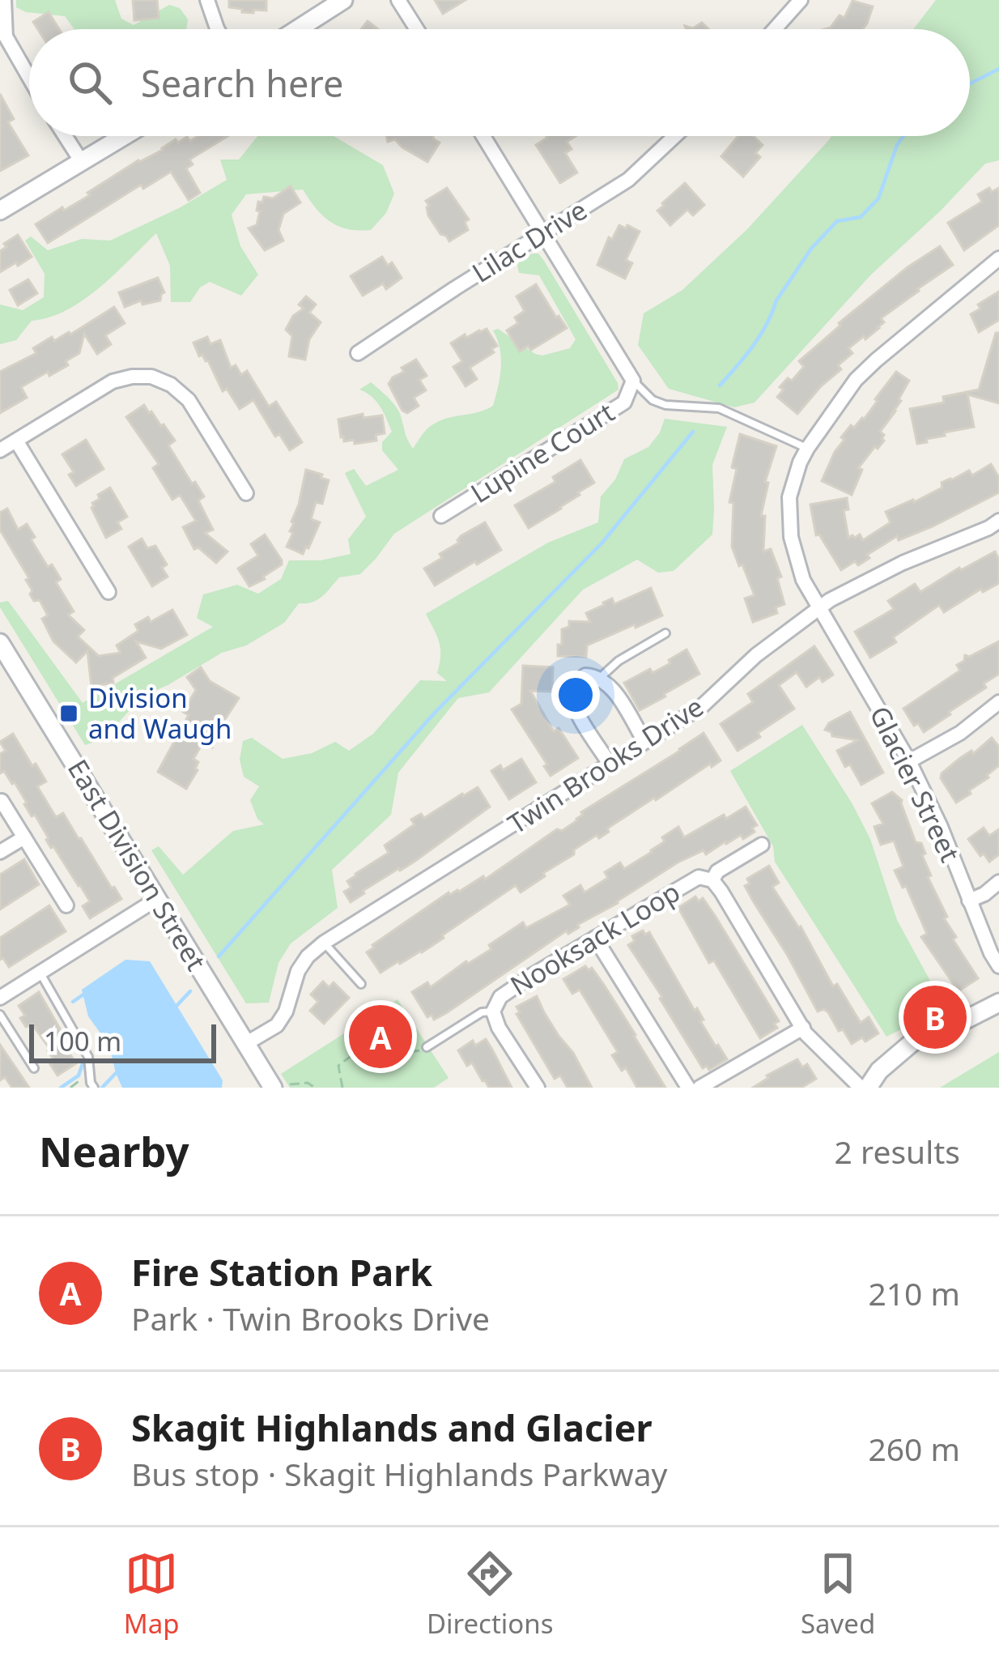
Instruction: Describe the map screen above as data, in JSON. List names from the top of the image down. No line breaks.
{"streets":{"street":["Lilac Drive","Lupine Court","Twin Brooks Drive","Glacier Street","East Division Street","Nooksack Loop"]},"crossings":[["Twin Brooks Drive","Glacier Street"],["Twin Brooks Drive","East Division Street"]],"places":{"transit":["Division and Waugh"]},"scale_bar":"100 m","page":{"search":"Search here","pins":["B","A"],"scale":"100 m","heading":["Nearby","2 results"],"list":[{"mark":"A","name":"Fire Station Park","note":"Park · Twin Brooks Drive","value":"210 m"},{"mark":"B","name":"Skagit Highlands and Glacier","note":"Bus stop · Skagit Highlands Parkway","value":"260 m"}],"nav":["Map","Directions","Saved"]}}
